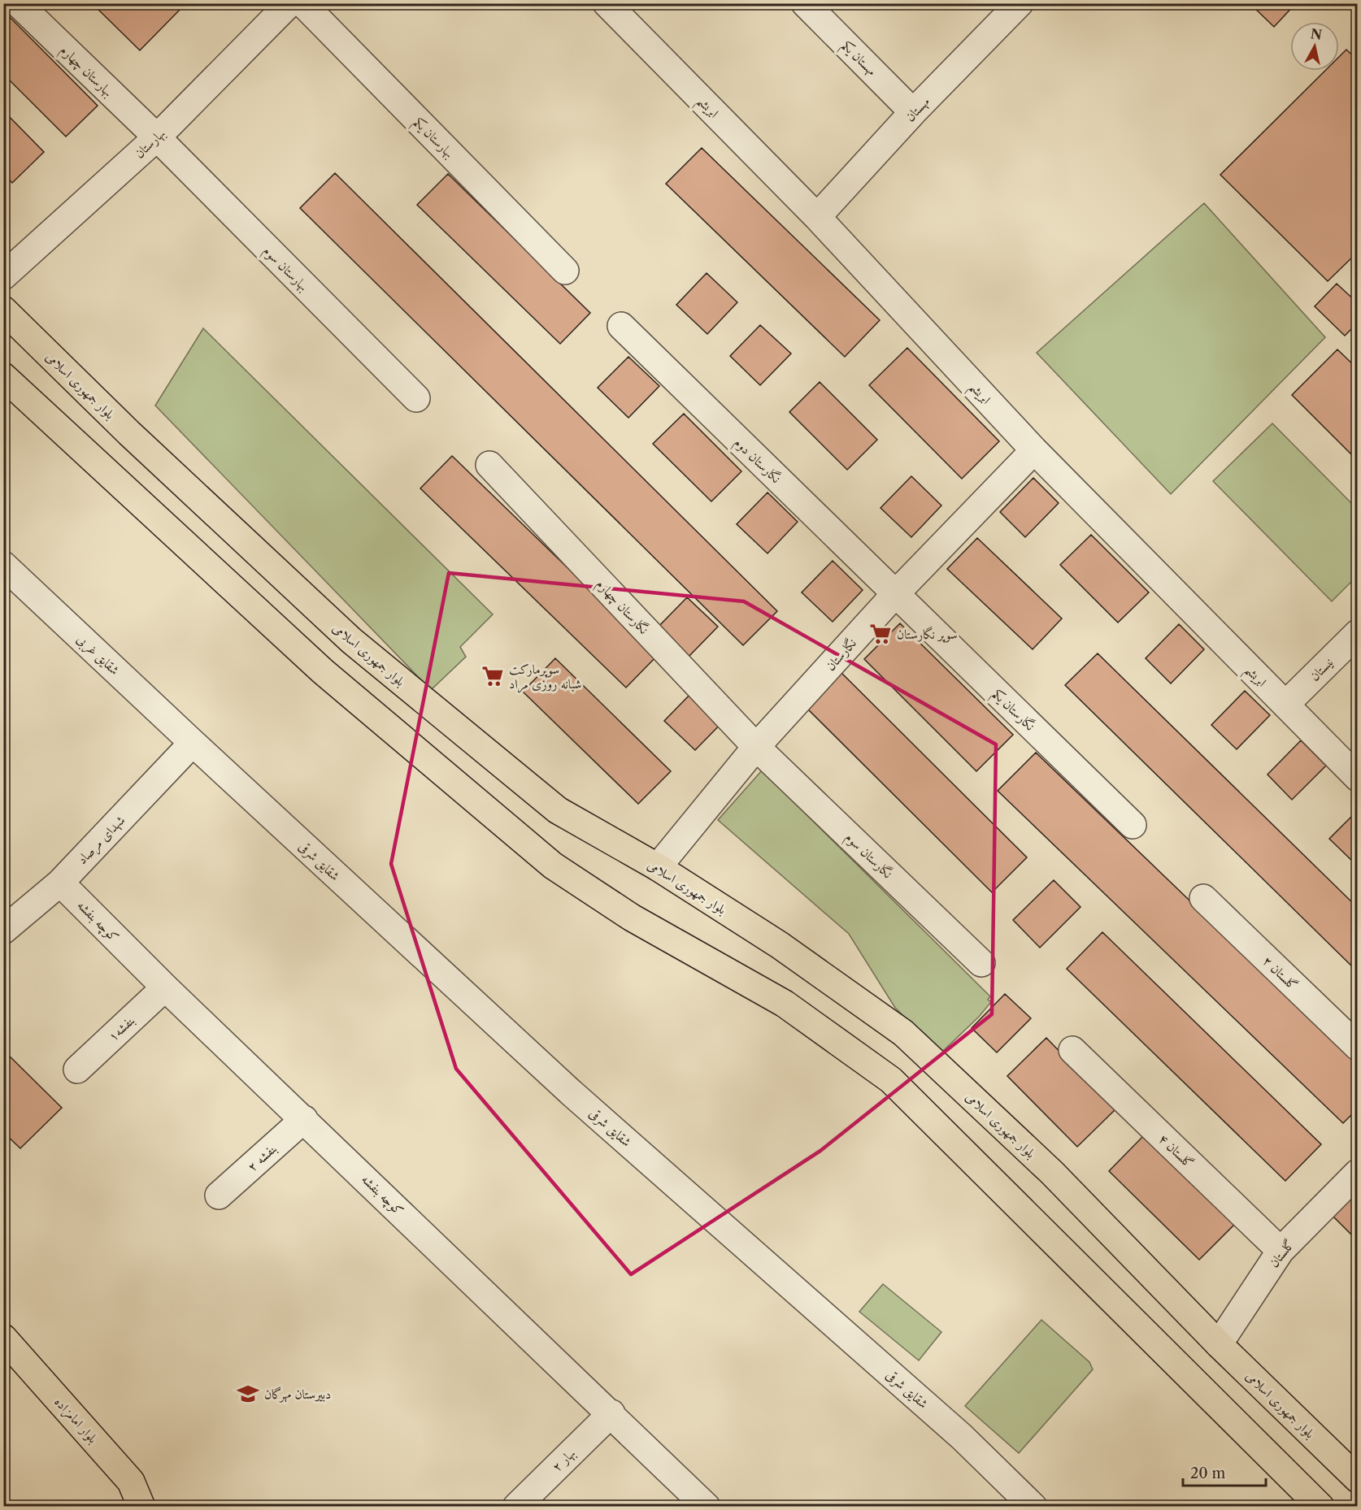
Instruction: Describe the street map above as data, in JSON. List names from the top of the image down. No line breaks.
{"streets":{"main road":["بلوار جمهوری اسلامی","بلوار امامزاده"],"street":["مهستان یکم","بهارستان چهارم","ابریشم","مهستان","بهارستان یکم","بهارستان","بهارستان سوم","نگارستان دوم","نگارستان چهارم","شقایق غربی","نگارستان","نیستان","نگارستان یکم","شهدای مرصاد","نگارستان سوم","شقایق شرقی","کوچه بنفشه","گلستان ۲","بنفشه۱","گلستان ۴","بنفشه ۲","گلستان","بهار ۲"]},"crossings":[["مهستان یکم","مهستان"],["بهارستان چهارم","بهارستان"],["بهارستان چهارم","بهارستان سوم"],["ابریشم","مهستان"],["ابریشم","نگارستان"],["ابریشم","نیستان"],["بهارستان","بهارستان سوم"],["بلوار جمهوری اسلامی","نگارستان"],["بلوار جمهوری اسلامی","گلستان"],["نگارستان دوم","نگارستان"],["نگارستان دوم","نگارستان یکم"],["نگارستان چهارم","نگارستان"],["نگارستان چهارم","نگارستان سوم"],["شقایق غربی","شهدای مرصاد"],["شقایق غربی","شقایق شرقی"],["نگارستان","نگارستان یکم"],["نگارستان","نگارستان سوم"],["شهدای مرصاد","شقایق شرقی"],["شهدای مرصاد","کوچه بنفشه"],["کوچه بنفشه","بنفشه۱"],["کوچه بنفشه","بنفشه ۲"],["کوچه بنفشه","بهار ۲"],["گلستان ۴","گلستان"]],"places":{"supermarket":["سوپر نگارستان","سوپرمارکت شبانه روزی مراد"],"school or university":["دبیرستان مهرگان"]},"scale_bar":"20 m","north":"top"}
